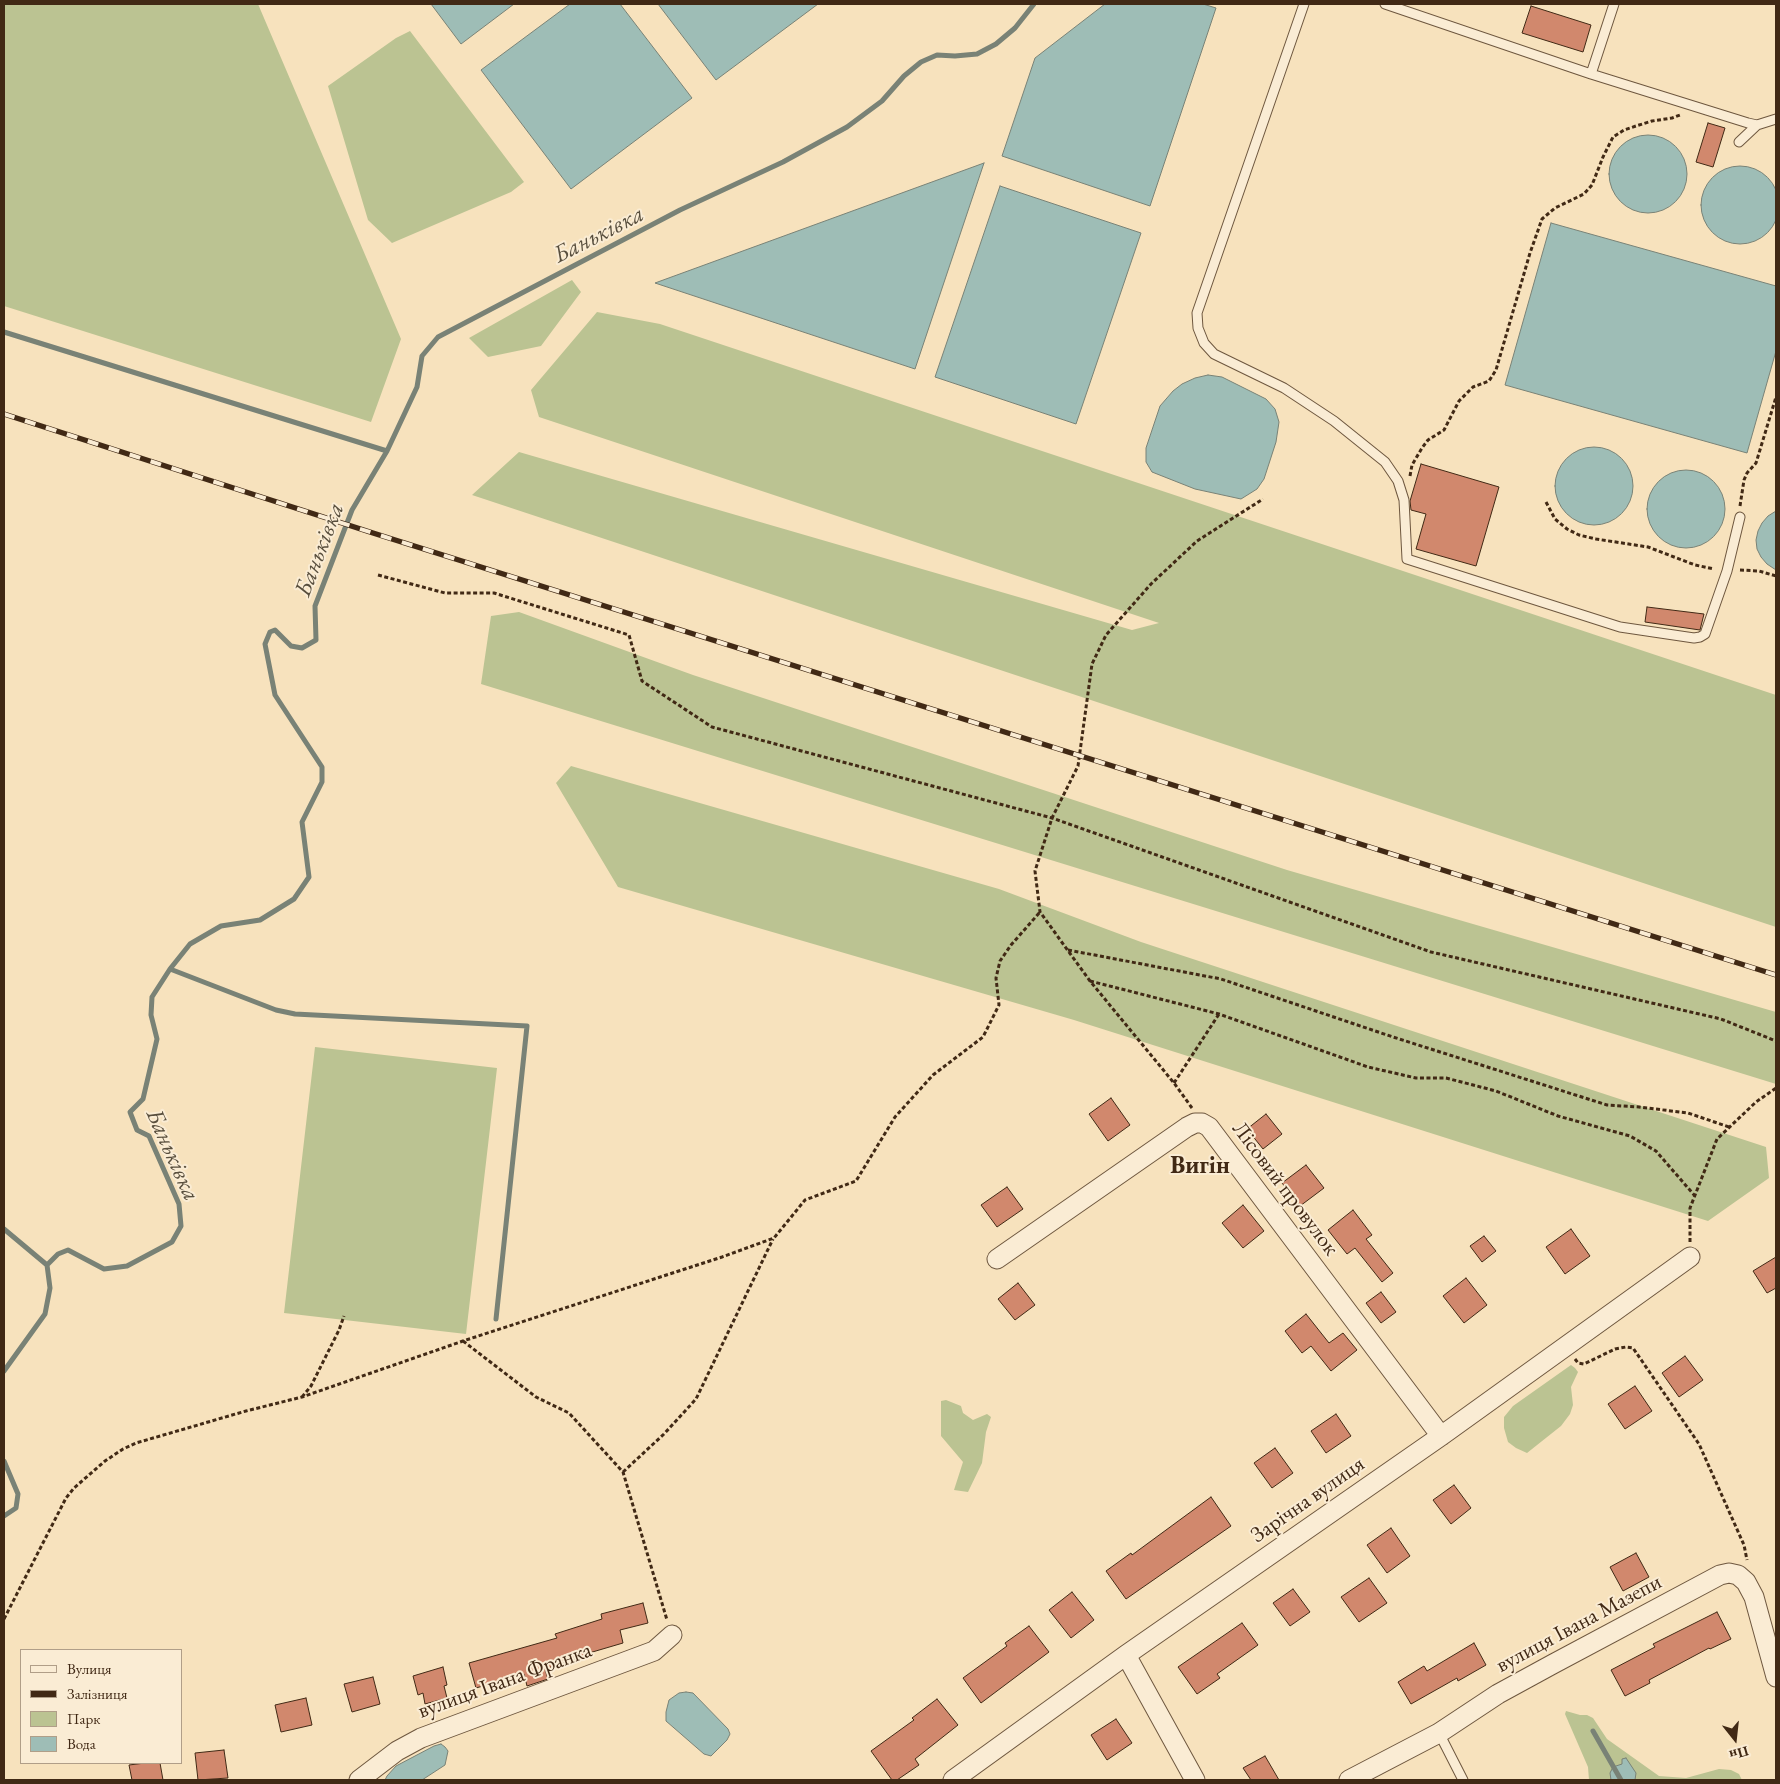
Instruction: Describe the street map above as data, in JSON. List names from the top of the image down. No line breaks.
{"streets":{"street":["Лісовий провулок","Зарічна вулиця","вулиця Івана Мазепи","вулиця Івана Франка"]},"crossings":[["Лісовий провулок","Зарічна вулиця"]],"districts":["Вигін"],"water":["Баньківка"],"legend":["Вулиця","Залізниця","Парк","Вода"],"north":"bottom"}
